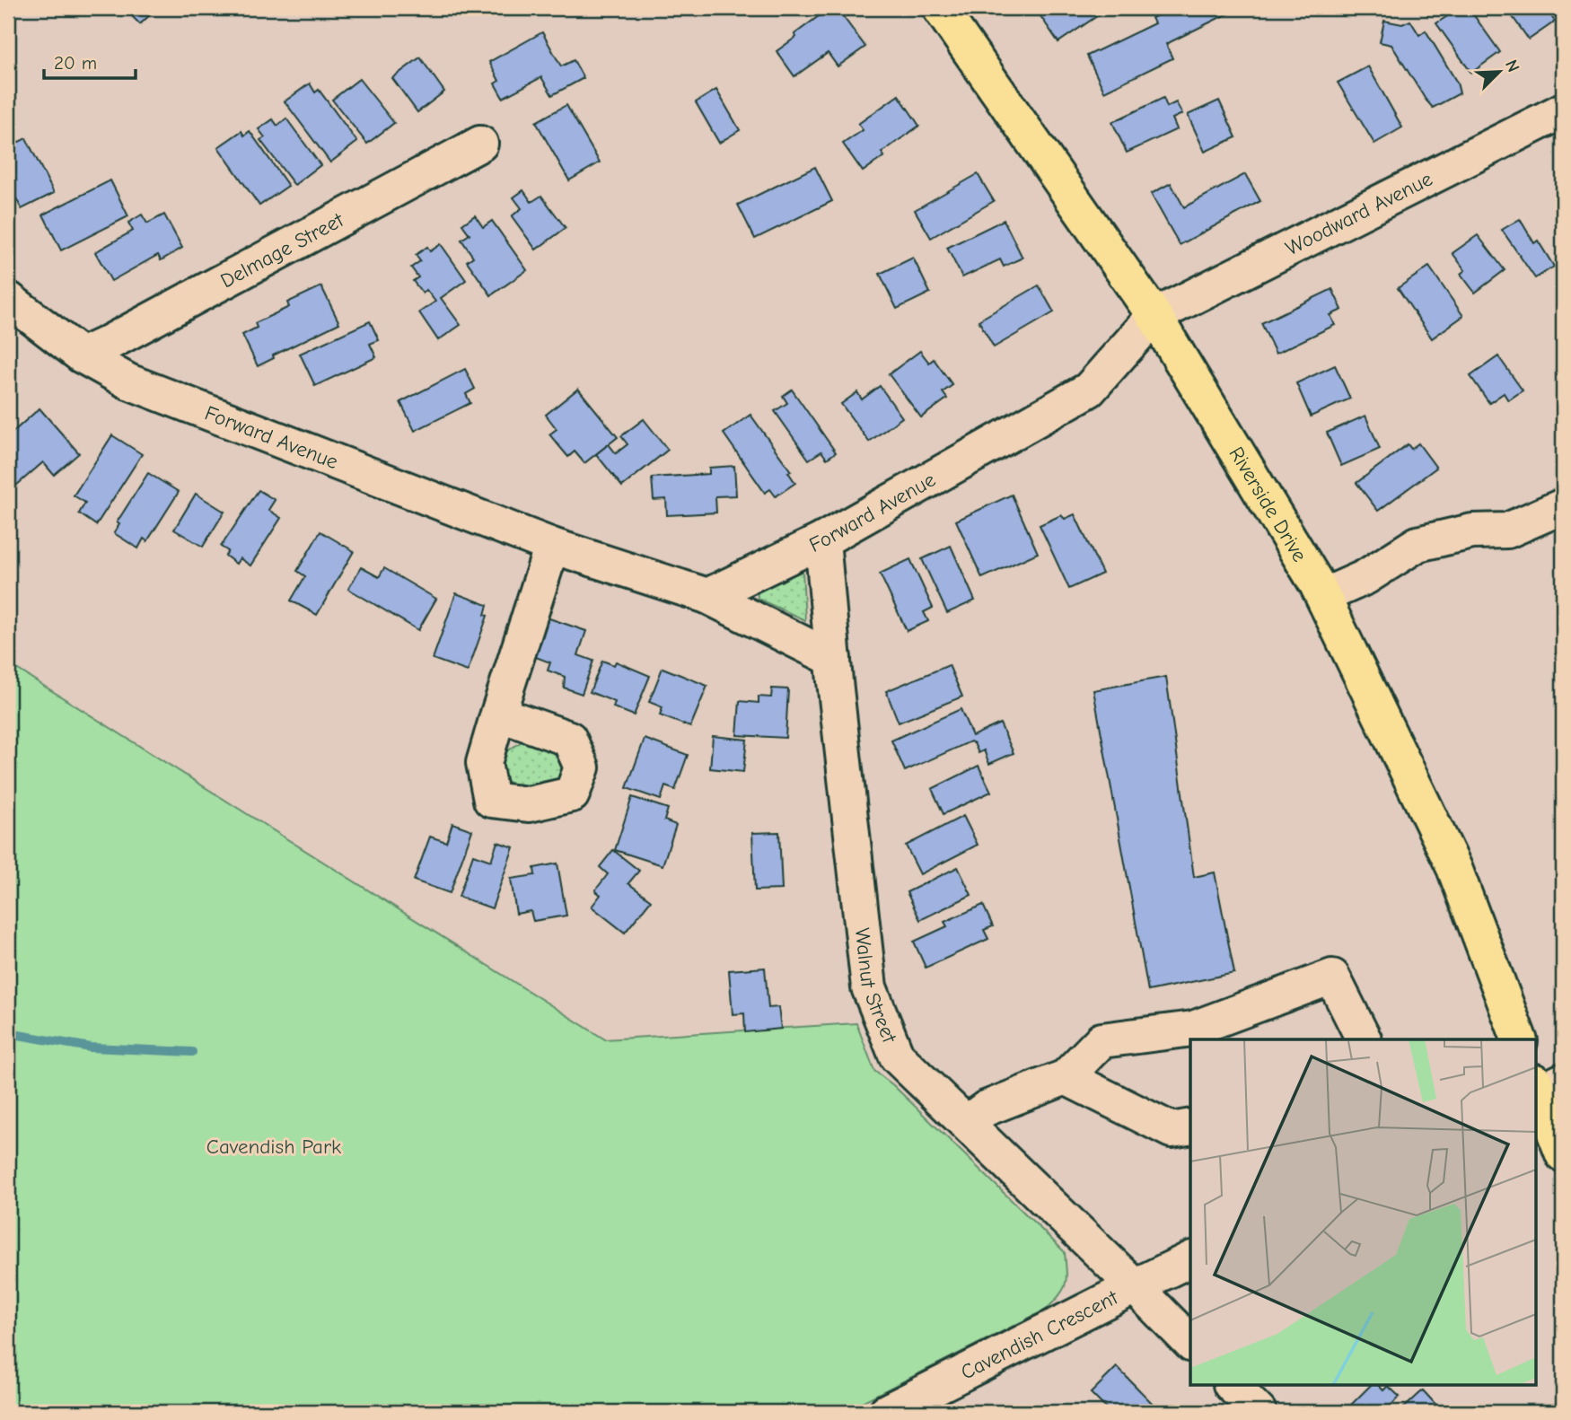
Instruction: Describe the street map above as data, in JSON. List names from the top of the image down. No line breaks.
{"streets":{"main road":["Riverside Drive"],"street":["Woodward Avenue","Delmage Street","Forward Avenue","Walnut Street","Cavendish Crescent"]},"crossings":[["Woodward Avenue","Forward Avenue"],["Woodward Avenue","Riverside Drive"],["Delmage Street","Forward Avenue"],["Forward Avenue","Riverside Drive"],["Forward Avenue","Walnut Street"],["Walnut Street","Cavendish Crescent"]],"parks":["Cavendish Park"],"scale_bar":"20 m","north":"top right"}
